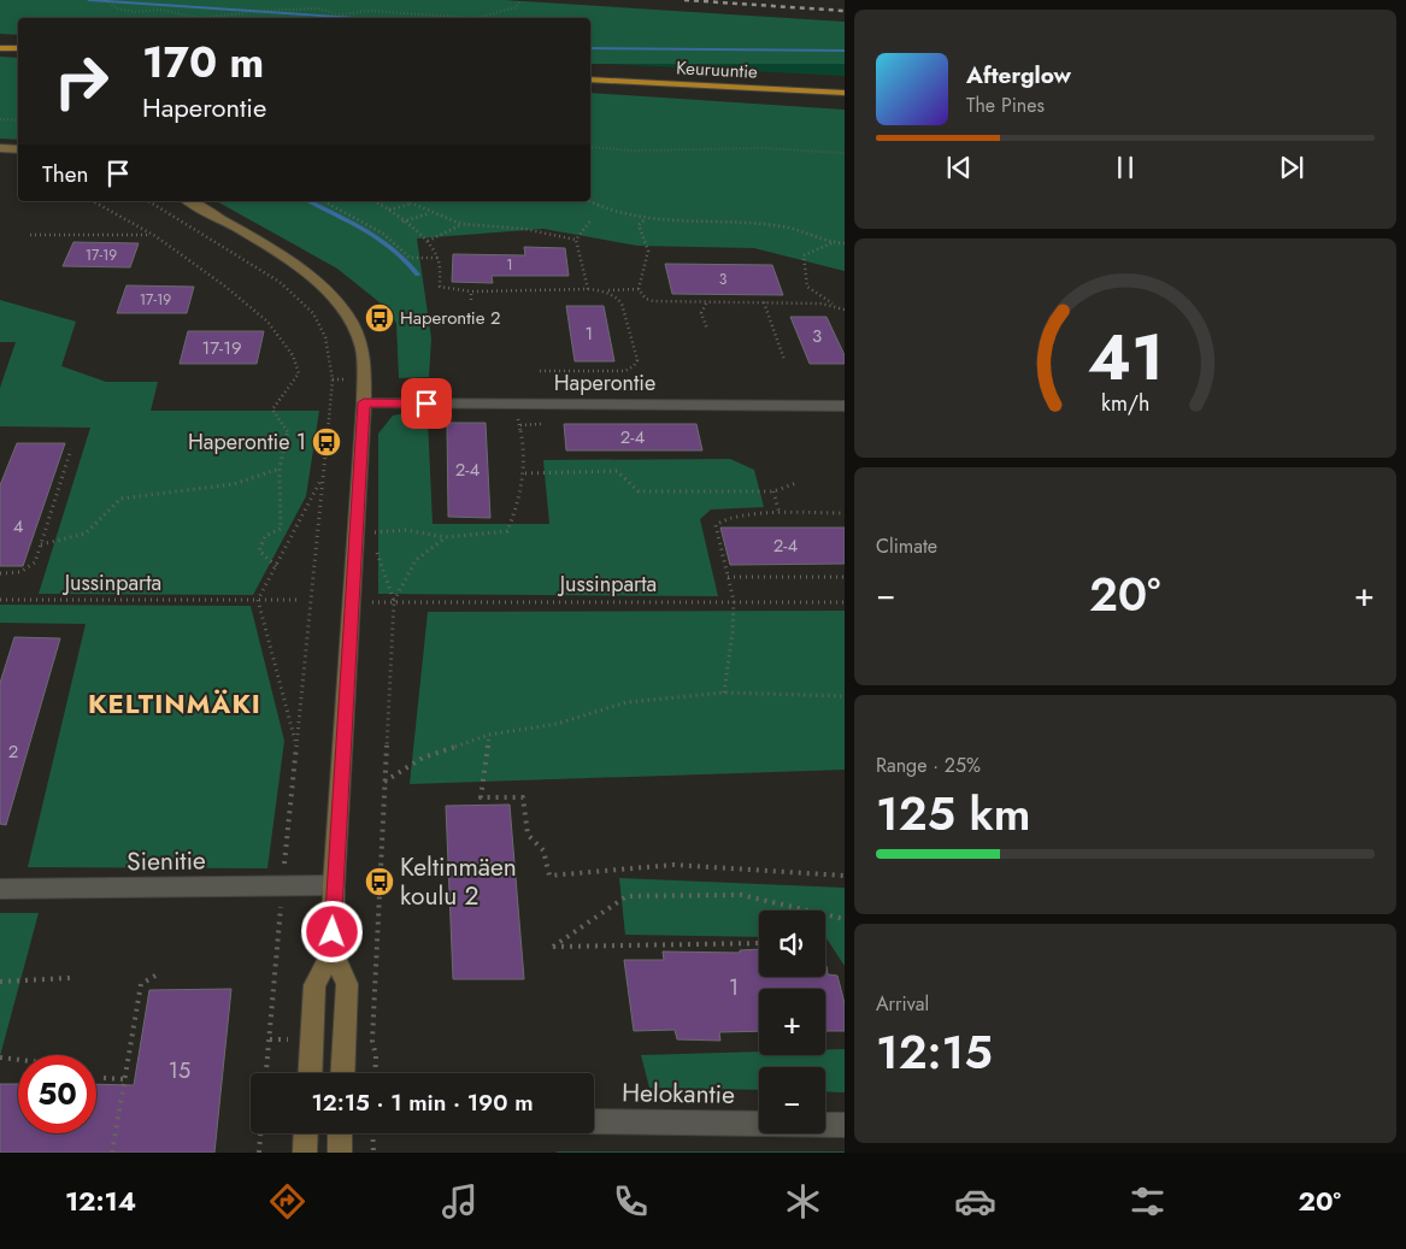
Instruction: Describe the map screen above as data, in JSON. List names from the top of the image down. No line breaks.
{"streets":{"highway":["Keuruuntie"],"street":["Haperontie","Sienitie","Helokantie"],"path":["Jussinparta"]},"districts":["KELTINMÄKI"],"places":{"bus stop":["Haperontie 2","Haperontie 1","Keltinmäen koulu 2"]},"house_numbers":["17-19","1","3","17-19","1","3","17-19","2-4","2-4","4","2-4","2","1","15"],"page":{"turn":["170 m","Haperontie"],"song":["Afterglow","The Pines"],"then":"Then","tile":["Climate",["Range · 25%","125 km"],["Arrival","12:15"]],"heat":["−","20°","+"],"map_buttons":["+","−"],"limit":"50","trip":"12:15 · 1 min · 190 m","tabs":["12:14","20°"],"gauge":["41","km/h"]}}
